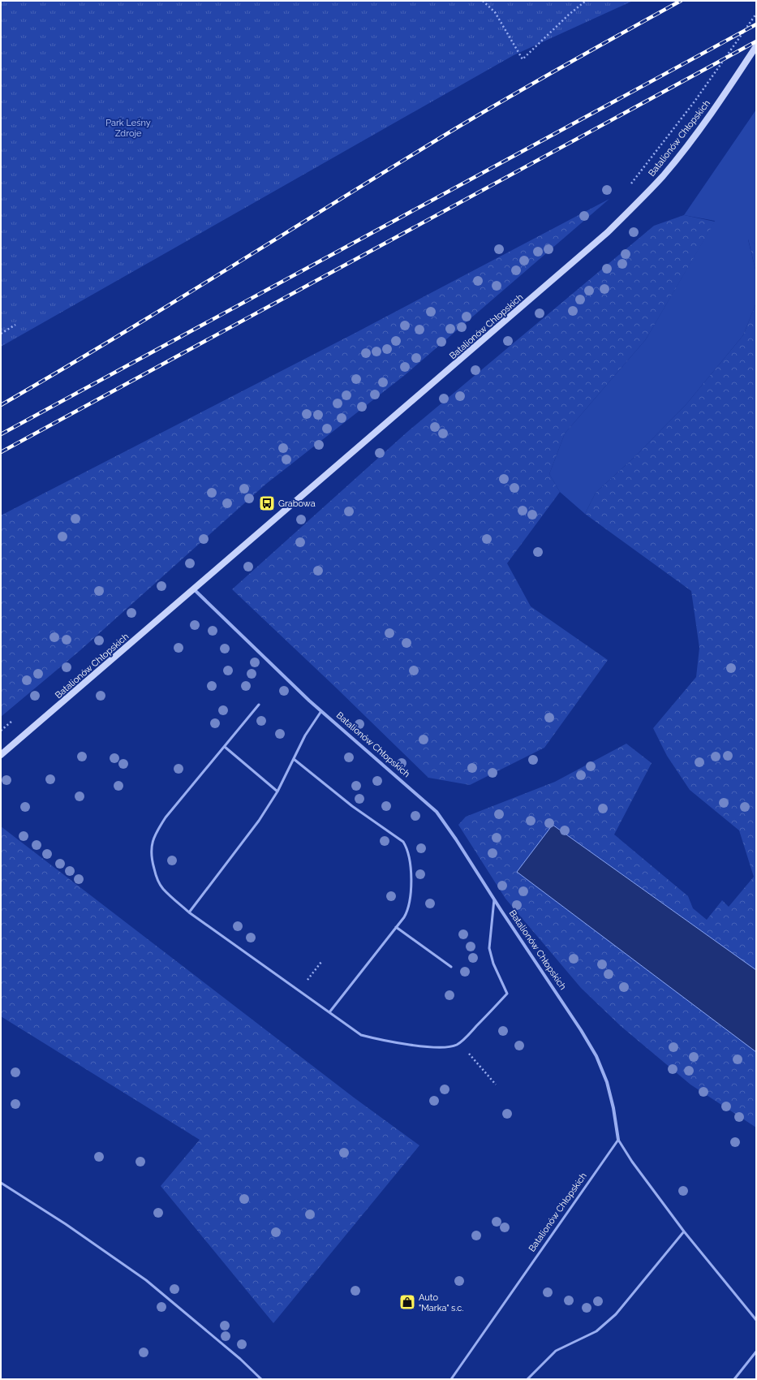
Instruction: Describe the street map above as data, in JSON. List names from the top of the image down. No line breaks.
{"streets":{"street":["Batalionów Chłopskich"]},"parks":["Park Leśny Zdroje"],"places":{"bus stop":["Grabowa"],"shop":["Auto \"Marka\" s.c."]}}
